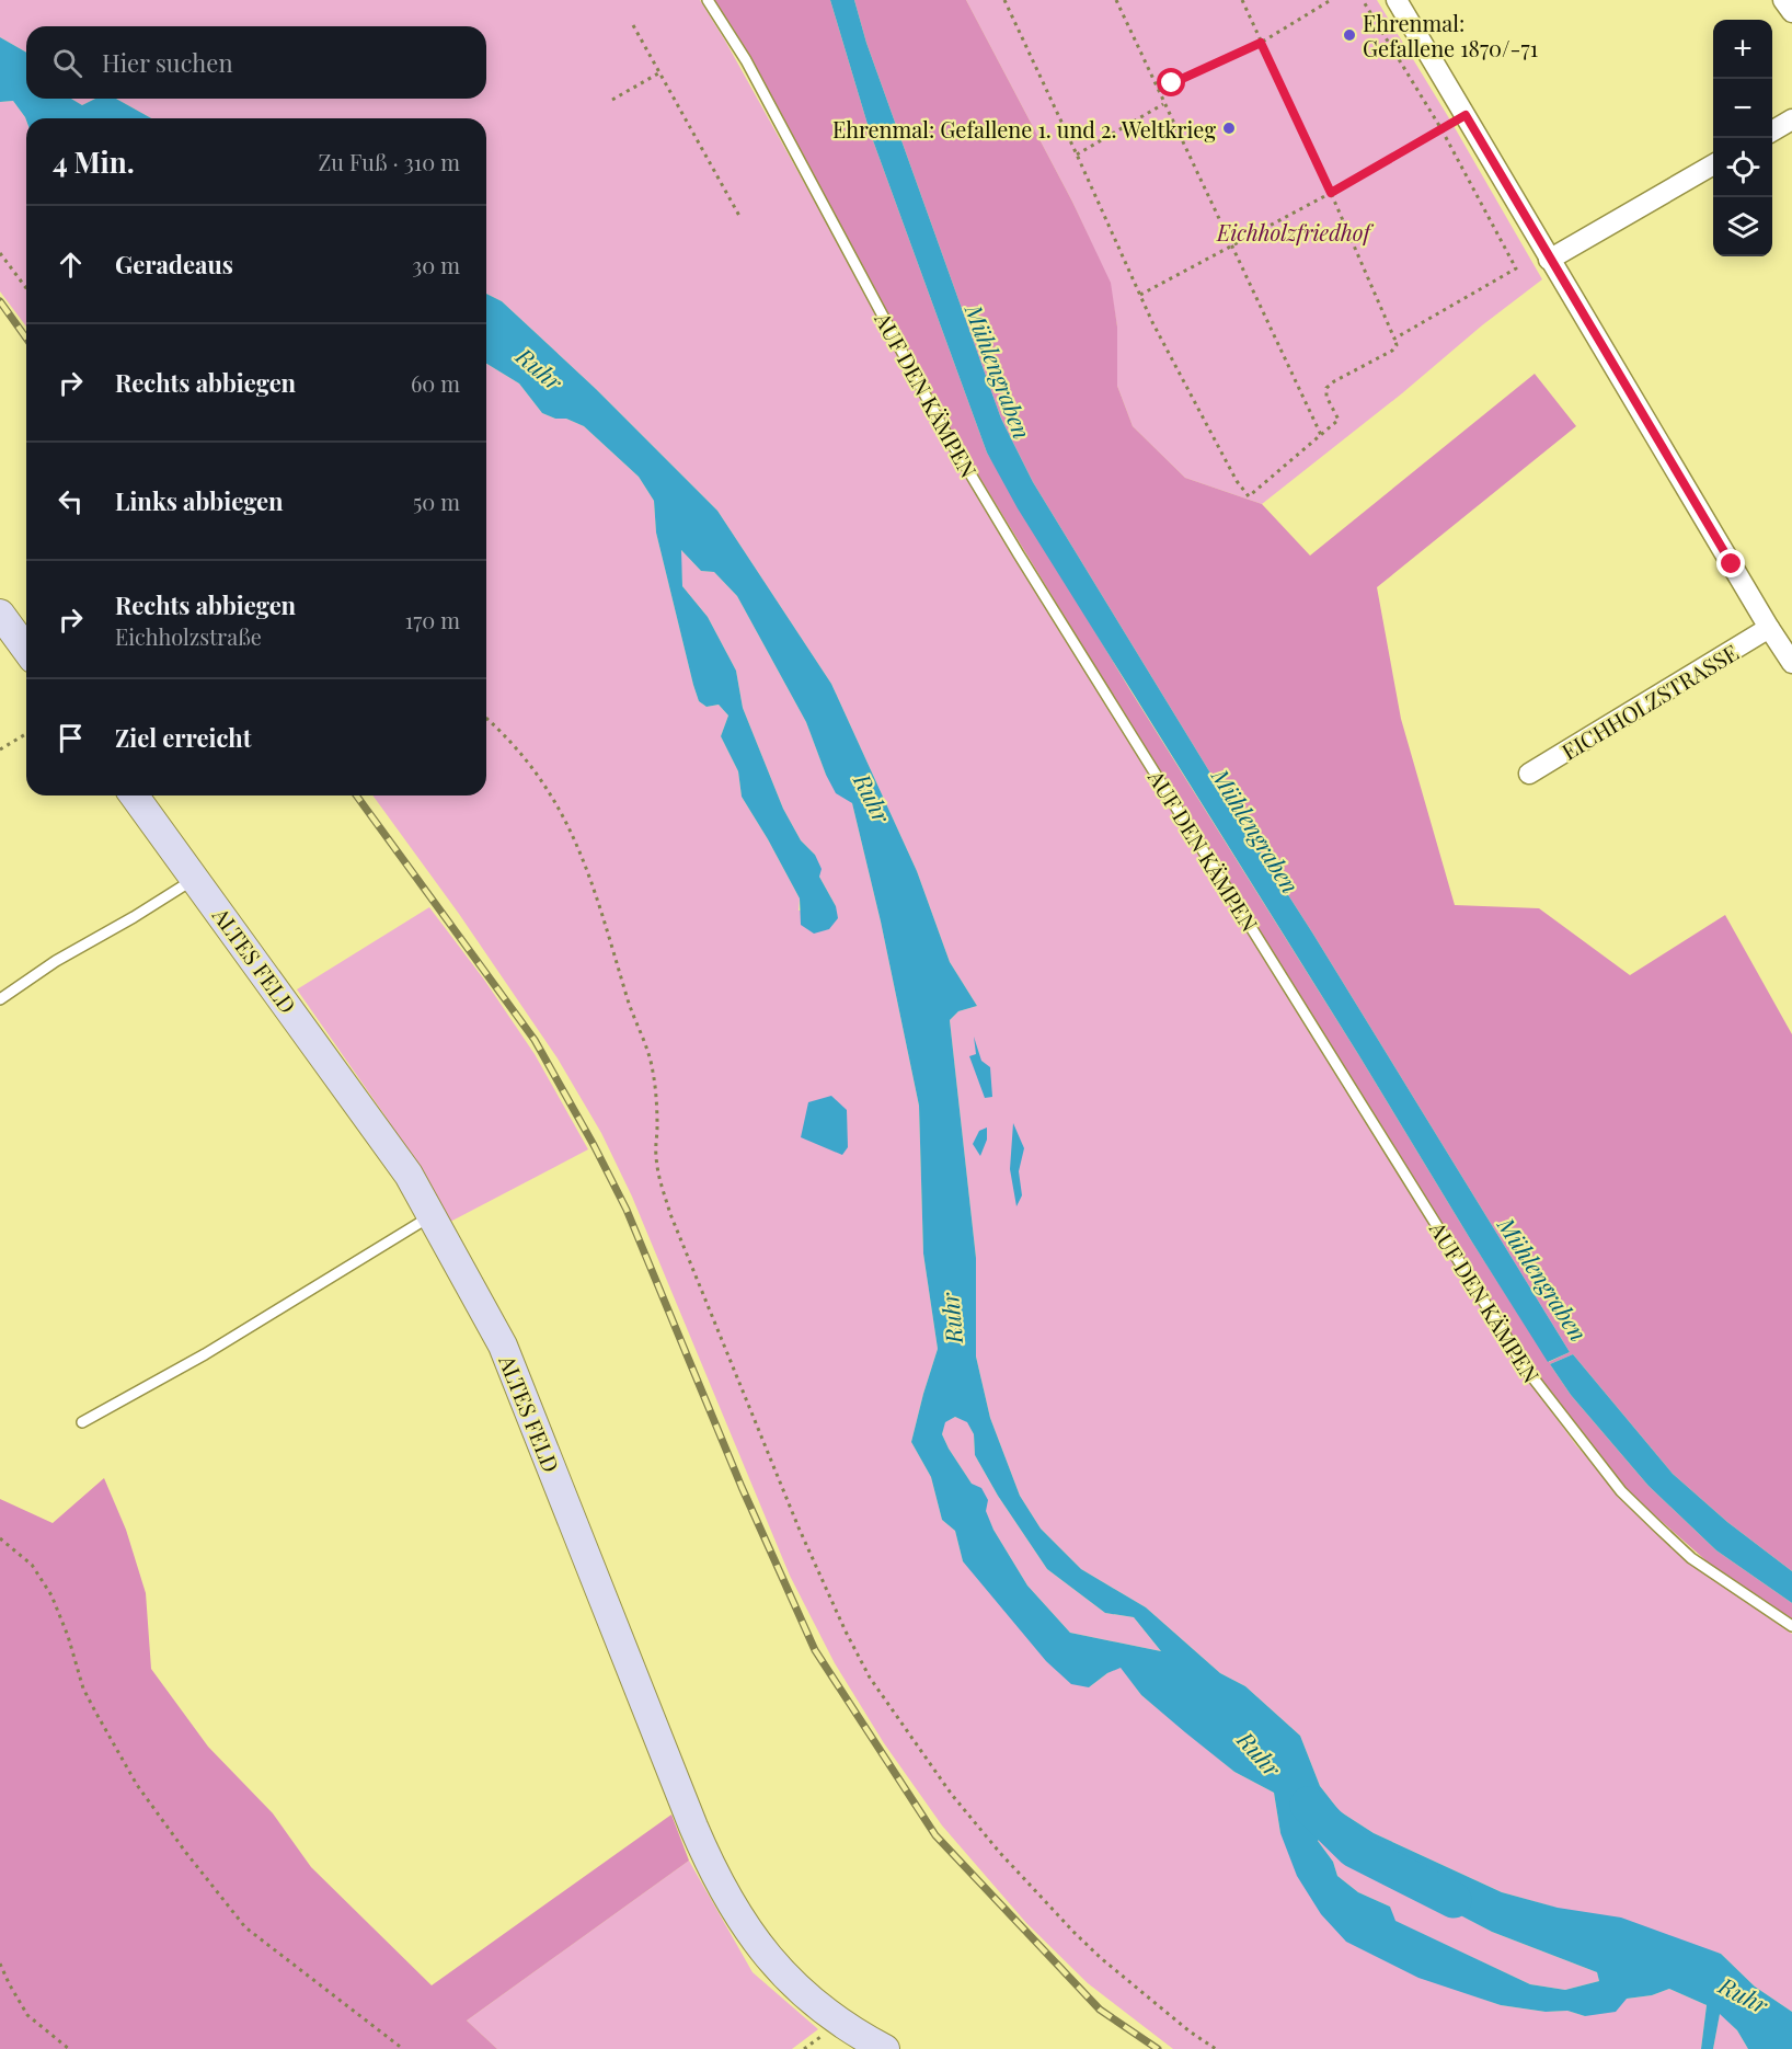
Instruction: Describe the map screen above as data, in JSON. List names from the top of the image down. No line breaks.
{"streets":{"main road":["ALTES FELD"],"street":["EICHHOLZSTRASSE"],"lane":["AUF DEN KÄMPEN"]},"water":["Ruhr","Mühlengraben"],"parks":["Eichholzfriedhof"],"places":["Ehrenmal: Gefallene 1870/-71","Ehrenmal: Gefallene 1. und 2. Weltkrieg"],"page":{"map_buttons":["+","−"],"search":"Hier suchen","heading":["4 Min.","Zu Fuß · 310 m"],"list":[["Geradeaus","30 m"],["Rechts abbiegen","60 m"],["Links abbiegen","50 m"],["Rechts abbiegen","Eichholzstraße","170 m"],"Ziel erreicht"]}}
